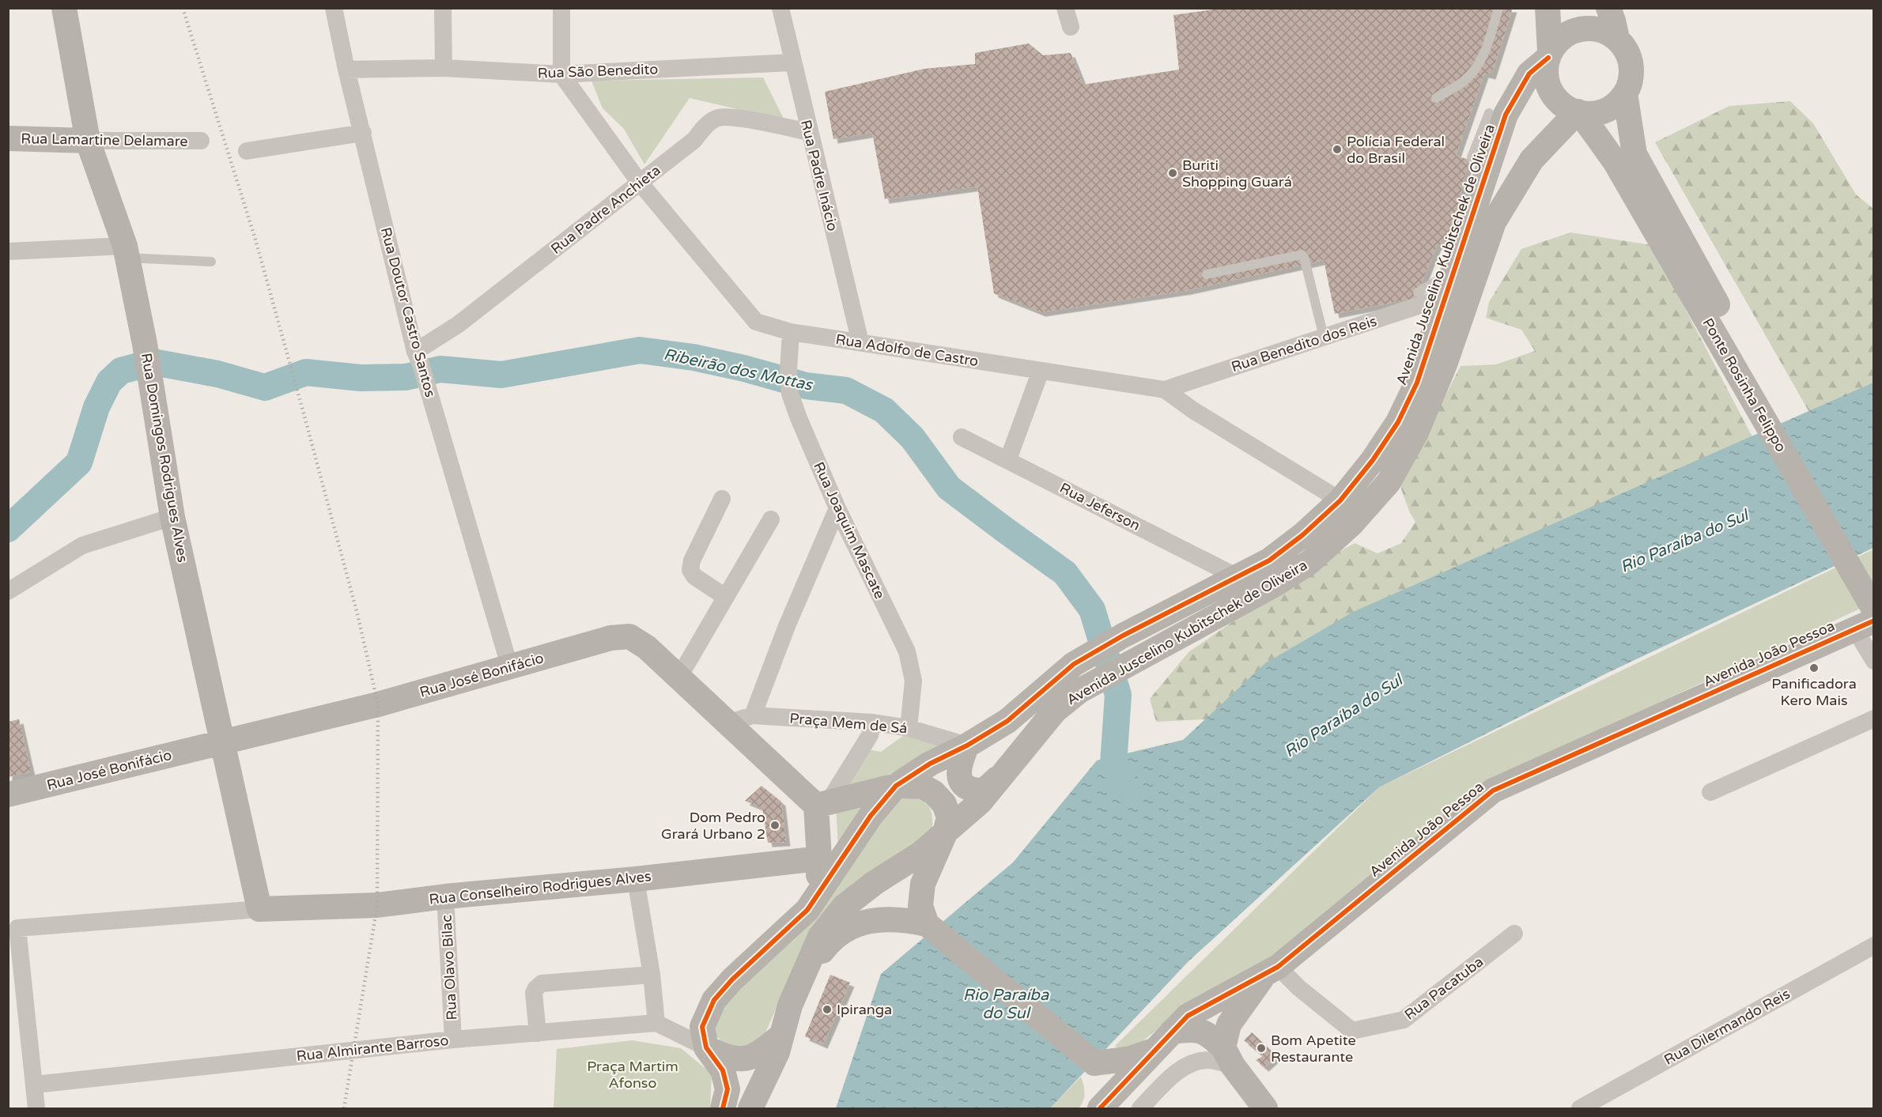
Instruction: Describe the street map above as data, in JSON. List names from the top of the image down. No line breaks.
{"streets":{"street":["Rua São Benedito","Rua Lamartine Delamare","Rua Padre Inácio","Rua Padre Anchieta","Avenida Juscelino Kubitschek de Oliveira","Rua Doutor Castro Santos","Rua Benedito dos Reis","Rua Adolfo de Castro","Ponte Rosinha Felippo","Rua Domingos Rodrigues Alves","Rua Jeferson","Rua Joaquim Mascate","Avenida João Pessoa","Rua José Bonifácio","Praça Mem de Sá","Rua Conselheiro Rodrigues Alves","Rua Olavo Bilac","Rua Pacatuba","Rua Dilermando Reis","Rua Almirante Barroso"]},"crossings":[["Rua São Benedito","Rua Padre Inácio"],["Rua São Benedito","Rua Doutor Castro Santos"],["Rua São Benedito","Rua Adolfo de Castro"],["Rua Lamartine Delamare","Rua Domingos Rodrigues Alves"],["Rua Padre Inácio","Rua Padre Anchieta"],["Rua Padre Inácio","Rua Adolfo de Castro"],["Rua Padre Anchieta","Rua Doutor Castro Santos"],["Rua Padre Anchieta","Rua Adolfo de Castro"],["Avenida Juscelino Kubitschek de Oliveira","Rua Benedito dos Reis"],["Avenida Juscelino Kubitschek de Oliveira","Rua Adolfo de Castro"],["Avenida Juscelino Kubitschek de Oliveira","Rua Jeferson"],["Avenida Juscelino Kubitschek de Oliveira","Praça Mem de Sá"],["Rua Doutor Castro Santos","Rua José Bonifácio"],["Rua Benedito dos Reis","Rua Adolfo de Castro"],["Rua Adolfo de Castro","Rua Joaquim Mascate"],["Rua Domingos Rodrigues Alves","Rua José Bonifácio"],["Rua Domingos Rodrigues Alves","Rua Conselheiro Rodrigues Alves"],["Rua Joaquim Mascate","Praça Mem de Sá"],["Avenida João Pessoa","Rua Pacatuba"],["Rua José Bonifácio","Praça Mem de Sá"],["Rua Conselheiro Rodrigues Alves","Rua Olavo Bilac"],["Rua Olavo Bilac","Rua Almirante Barroso"]],"water":["Ribeirão dos Mottas","Rio Paraíba do Sul"],"parks":["Praça Martim Afonso"],"places":["Polícia Federal do Brasil","Buriti Shopping Guará","Panificadora Kero Mais","Dom Pedro Grará Urbano 2","Ipiranga","Bom Apetite Restaurante"]}
